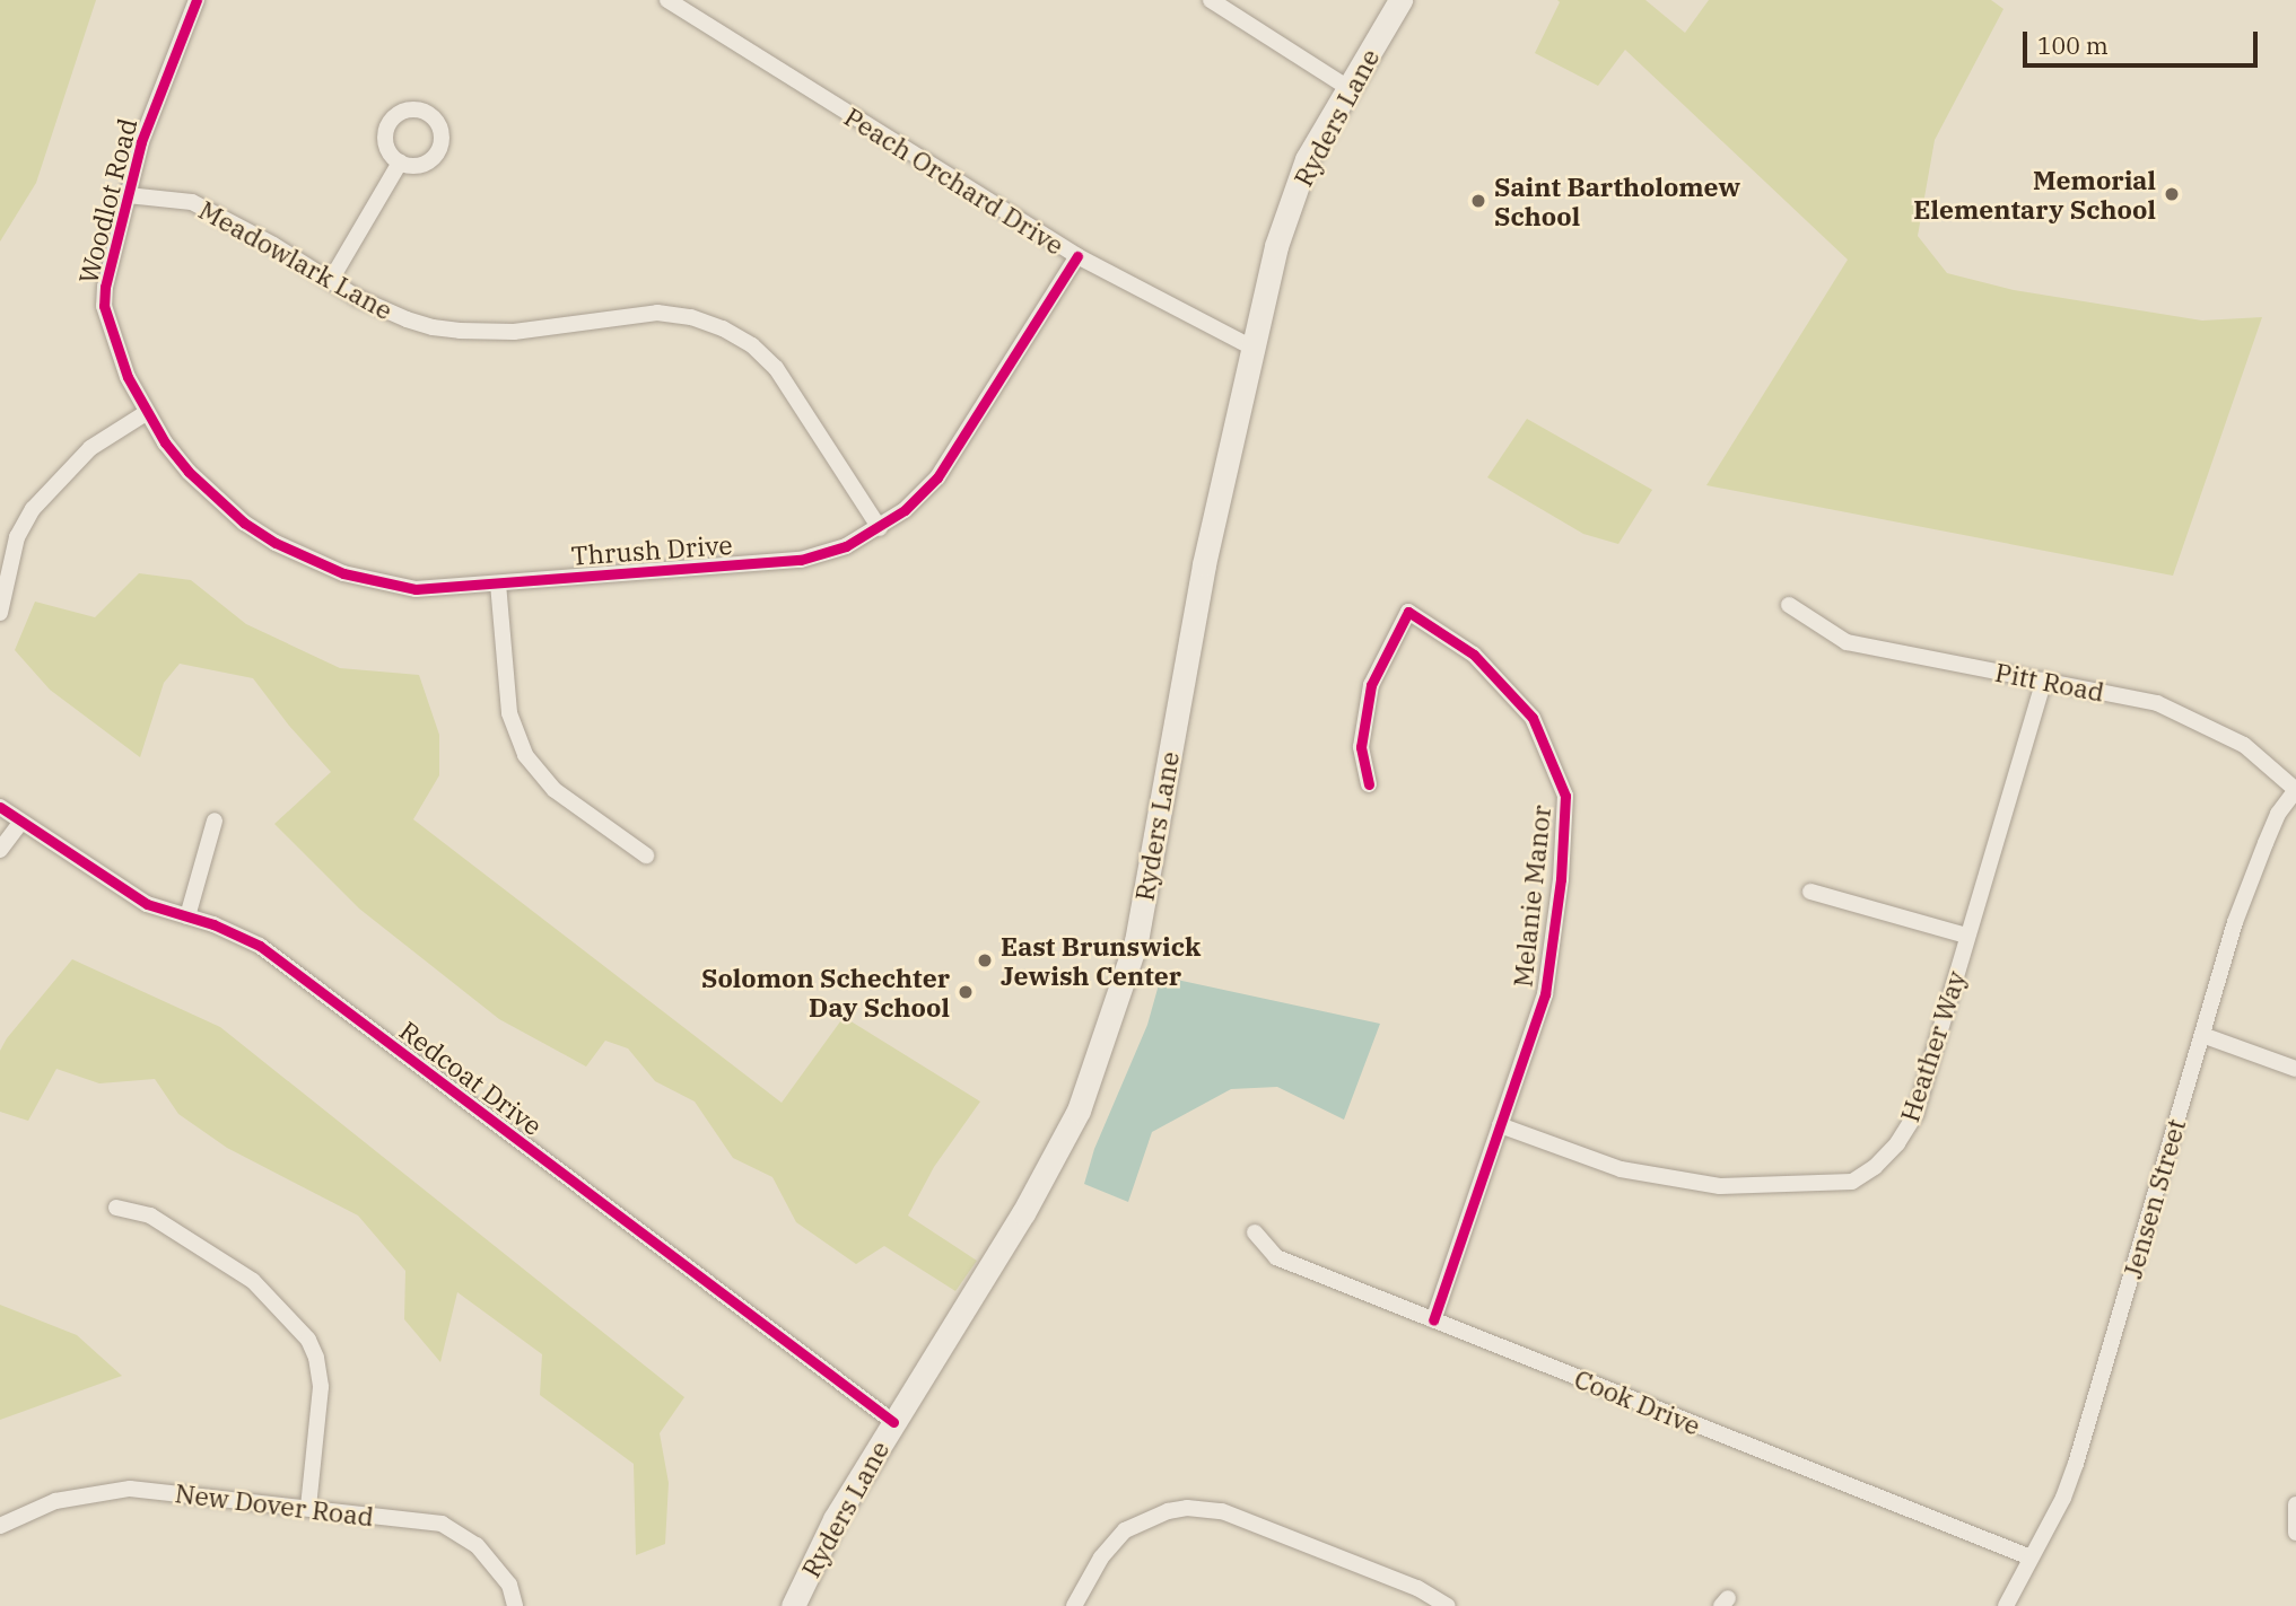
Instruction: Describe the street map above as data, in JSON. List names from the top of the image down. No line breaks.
{"streets":{"main road":["Ryders Lane"],"street":["Peach Orchard Drive","Woodlot Road","Meadowlark Lane","Thrush Drive","Pitt Road","Melanie Manor","Heather Way","Redcoat Drive","Jensen Street","Cook Drive","New Dover Road"]},"crossings":[["Ryders Lane","Peach Orchard Drive"],["Ryders Lane","Redcoat Drive"],["Peach Orchard Drive","Thrush Drive"],["Woodlot Road","Meadowlark Lane"],["Woodlot Road","Thrush Drive"],["Meadowlark Lane","Thrush Drive"],["Pitt Road","Heather Way"],["Pitt Road","Jensen Street"],["Melanie Manor","Heather Way"],["Melanie Manor","Cook Drive"],["Jensen Street","Cook Drive"]],"places":["Memorial Elementary School","Saint Bartholomew School","East Brunswick Jewish Center","Solomon Schechter Day School"],"scale_bar":"100 m"}
